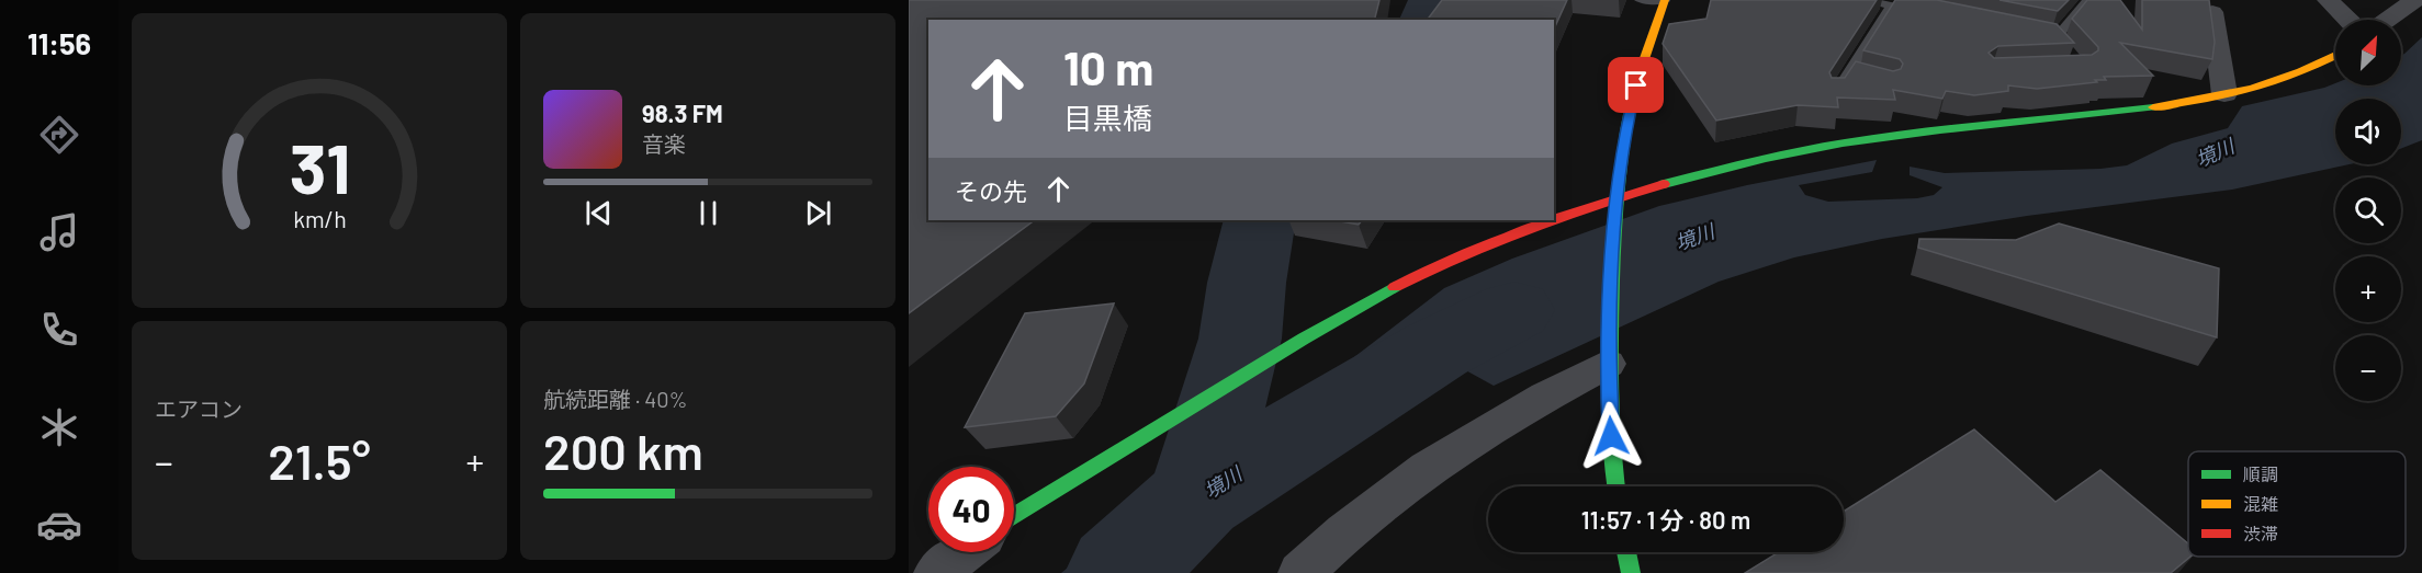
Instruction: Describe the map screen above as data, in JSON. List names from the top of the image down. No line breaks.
{"water":["境川"],"legend":["順調","混雑","渋滞"],"north":"top right","page":{"tabs":"11:56","map_buttons":["+","−"],"turn":["10 m","目黒橋"],"song":["98.3 FM","音楽"],"then":"その先","tile":["エアコン",["航続距離 · 40%","200 km"]],"heat":["−","21.5°","+"],"limit":"40","trip":"11:57 · 1 分 · 80 m","gauge":["31","km/h"]}}
